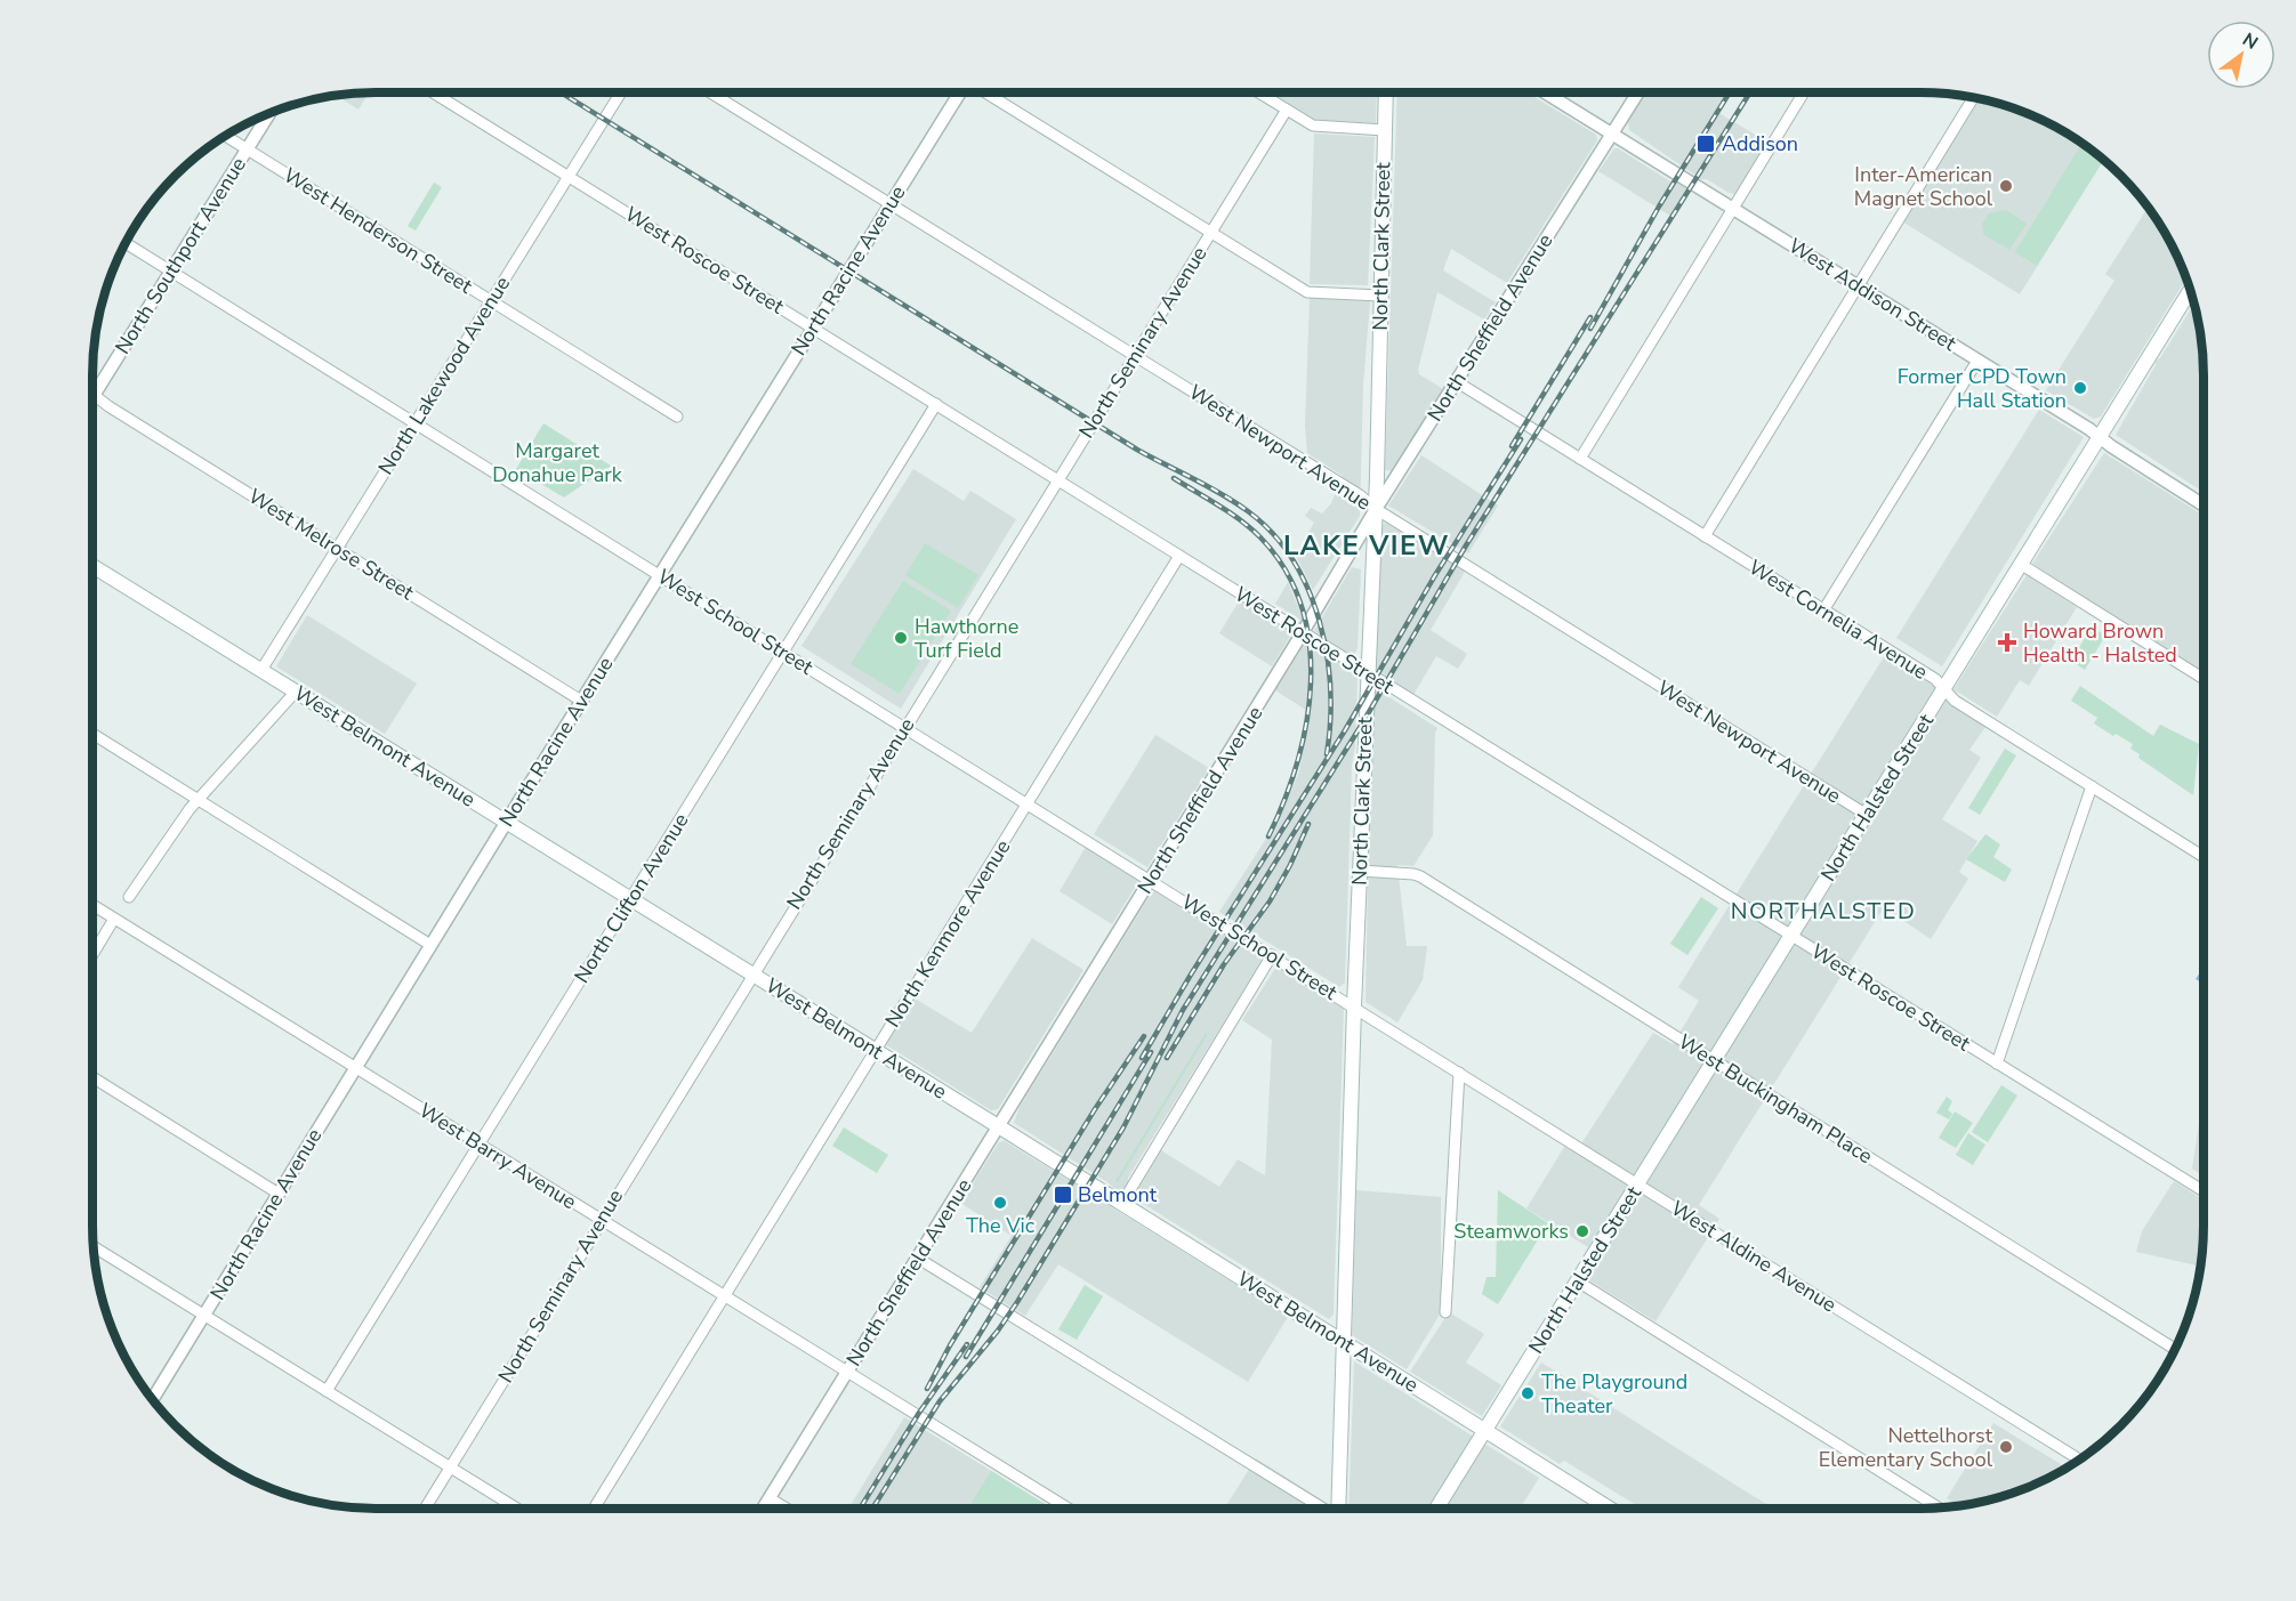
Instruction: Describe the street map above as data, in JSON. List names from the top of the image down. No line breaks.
{"streets":{"main road":["North Clark Street","West Belmont Avenue","North Halsted Street"],"street":["West Henderson Street","North Southport Avenue","West Roscoe Street","North Racine Avenue","West Addison Street","North Sheffield Avenue","North Seminary Avenue","North Lakewood Avenue","West Newport Avenue","West Melrose Street","West Cornelia Avenue","West School Street","North Clifton Avenue","North Kenmore Avenue","West Buckingham Place","West Barry Avenue","West Aldine Avenue"]},"crossings":[["West Henderson Street","North Southport Avenue"],["West Henderson Street","North Lakewood Avenue"],["North Clark Street","West Roscoe Street"],["North Clark Street","North Sheffield Avenue"],["North Clark Street","West Newport Avenue"],["North Clark Street","West School Street"],["North Clark Street","West Belmont Avenue"],["North Clark Street","West Buckingham Place"],["North Clark Street","West Aldine Avenue"],["North Southport Avenue","West Melrose Street"],["North Southport Avenue","West School Street"],["West Roscoe Street","North Racine Avenue"],["West Roscoe Street","North Sheffield Avenue"],["West Roscoe Street","North Seminary Avenue"],["West Roscoe Street","North Lakewood Avenue"],["West Roscoe Street","North Halsted Street"],["West Roscoe Street","North Clifton Avenue"],["West Roscoe Street","North Kenmore Avenue"],["North Racine Avenue","West Newport Avenue"],["North Racine Avenue","West Melrose Street"],["North Racine Avenue","West School Street"],["North Racine Avenue","West Belmont Avenue"],["North Racine Avenue","West Barry Avenue"],["West Addison Street","North Sheffield Avenue"],["West Addison Street","North Halsted Street"],["North Sheffield Avenue","West Newport Avenue"],["North Sheffield Avenue","West Cornelia Avenue"],["North Sheffield Avenue","West School Street"],["North Sheffield Avenue","West Belmont Avenue"],["North Sheffield Avenue","West Barry Avenue"],["North Seminary Avenue","West Newport Avenue"],["North Seminary Avenue","West School Street"],["North Seminary Avenue","West Belmont Avenue"],["North Seminary Avenue","West Barry Avenue"],["North Lakewood Avenue","West Melrose Street"],["North Lakewood Avenue","West School Street"],["North Lakewood Avenue","West Belmont Avenue"],["West Newport Avenue","North Halsted Street"],["West Cornelia Avenue","North Halsted Street"],["West School Street","North Clifton Avenue"],["West School Street","North Kenmore Avenue"],["West School Street","West Aldine Avenue"],["West Belmont Avenue","North Halsted Street"],["West Belmont Avenue","North Clifton Avenue"],["West Belmont Avenue","North Kenmore Avenue"],["North Halsted Street","West Buckingham Place"],["North Halsted Street","West Aldine Avenue"],["North Clifton Avenue","West Barry Avenue"],["North Kenmore Avenue","West Barry Avenue"]],"districts":["LAKE VIEW","NORTHALSTED"],"parks":["Margaret Donahue Park"],"places":{"transit":["Addison","Belmont"],"other":["Inter-American Magnet School","Former CPD Town Hall Station","Hawthorne Turf Field","The Vic","Steamworks","The Playground Theater","Nettelhorst Elementary School"],"health":["Howard Brown Health - Halsted"]},"north":"top right"}
